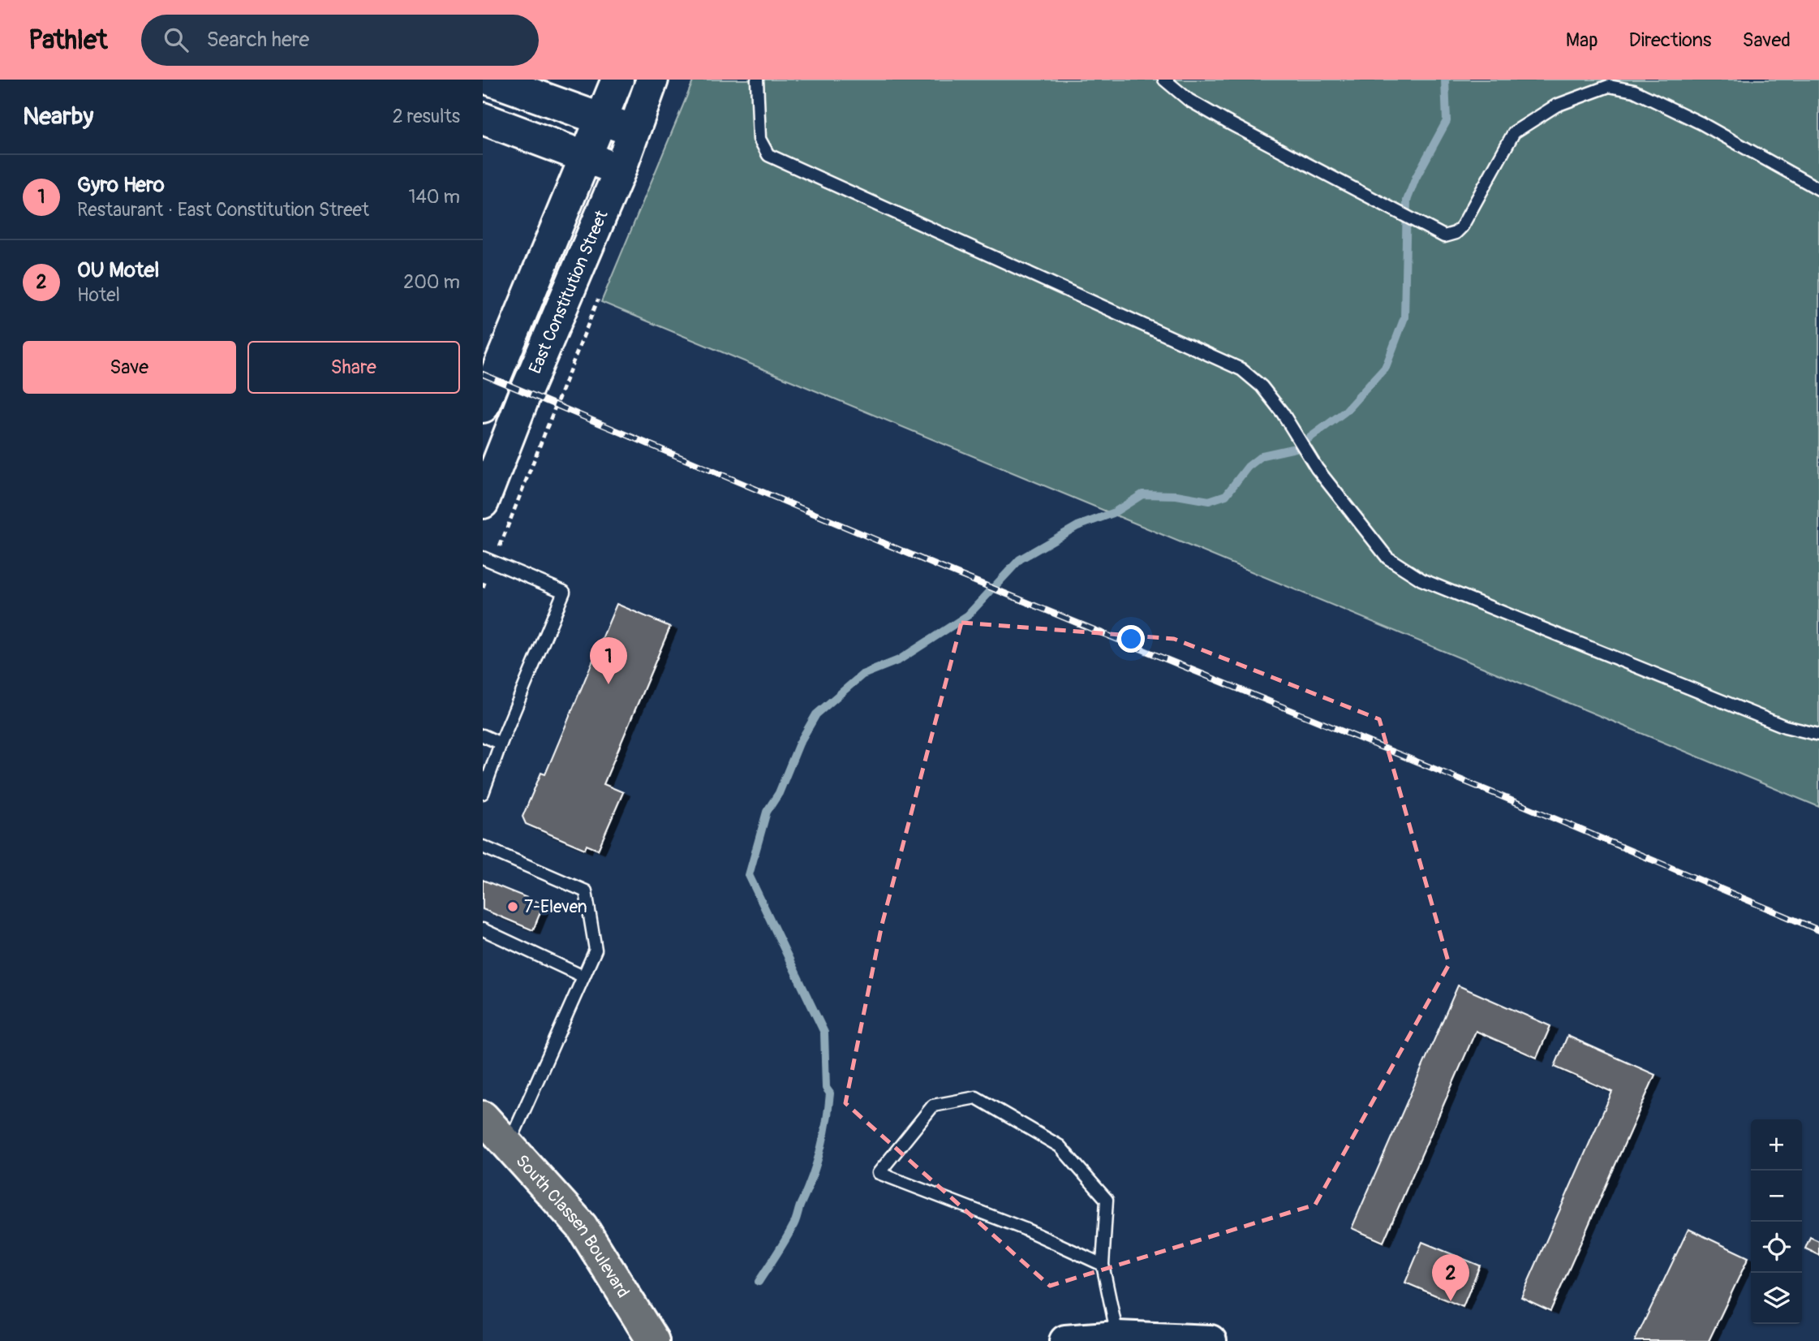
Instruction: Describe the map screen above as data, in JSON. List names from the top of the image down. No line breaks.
{"streets":{"main road":["East Constitution Street","South Classen Boulevard"]},"places":["7-Eleven"],"page":{"header":"Pathlet","search":"Search here","nav":["Map","Directions","Saved"],"heading":["Nearby","2 results"],"list":[{"mark":"1","name":"Gyro Hero","note":"Restaurant · East Constitution Street","value":"140 m"},{"mark":"2","name":"OU Motel","note":"Hotel","value":"200 m"}],"buttons":["Save","Share"],"pins":["1","2"],"map_buttons":["+","−"]}}
